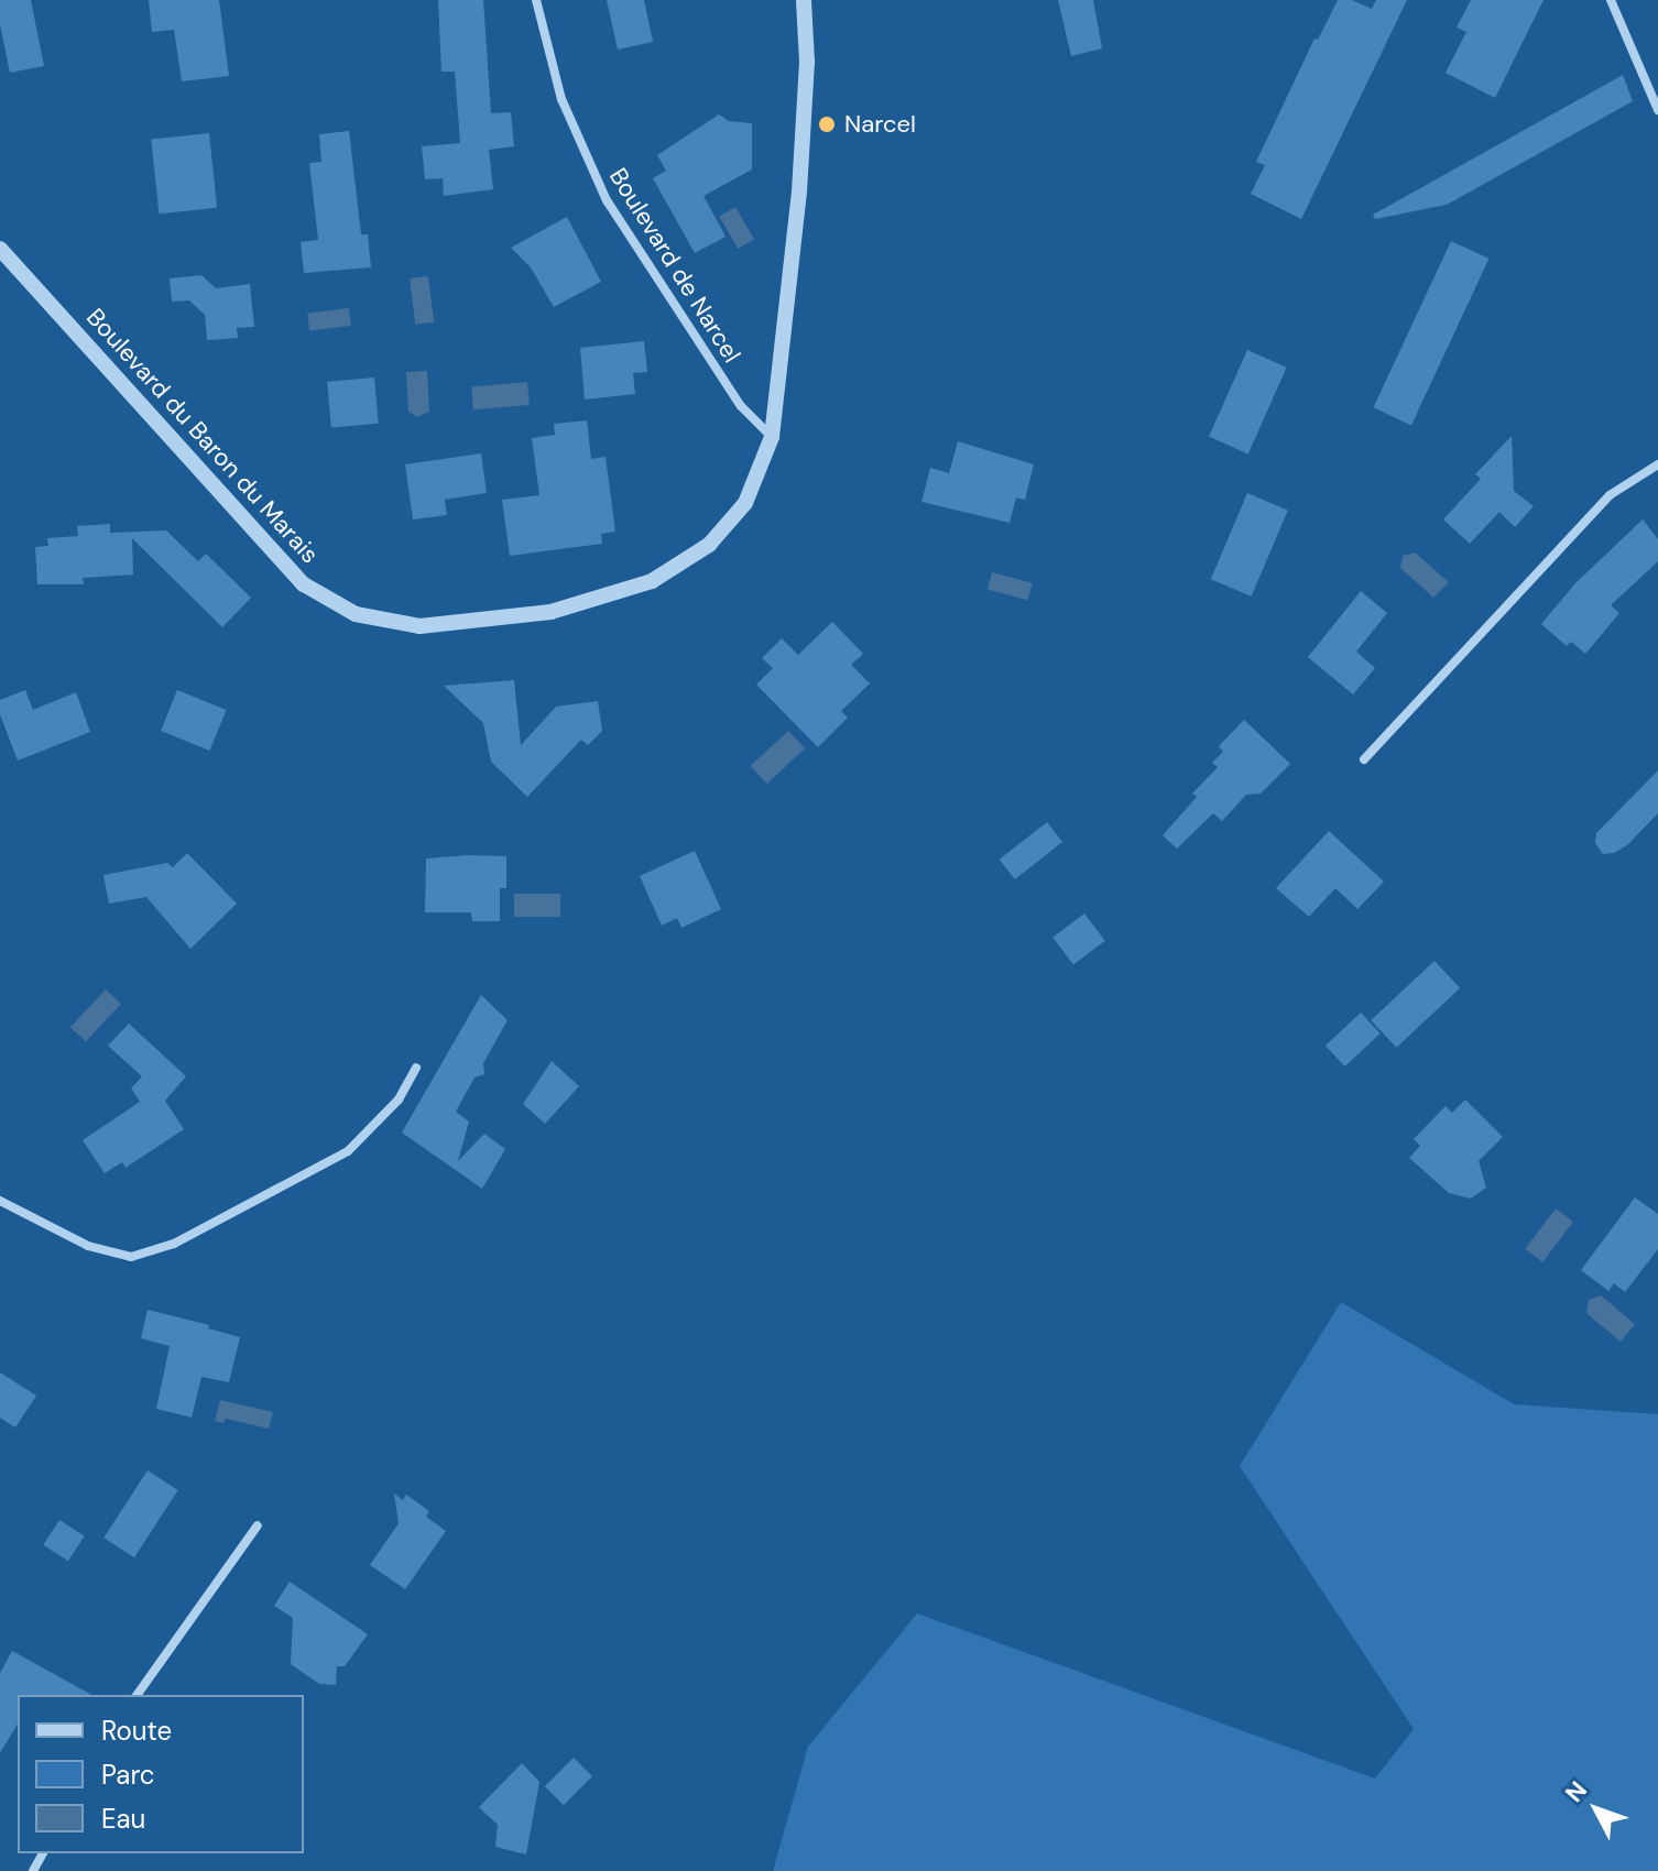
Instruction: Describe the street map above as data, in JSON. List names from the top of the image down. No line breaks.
{"streets":{"street":["Boulevard de Narcel","Boulevard du Baron du Marais"]},"crossings":[["Boulevard de Narcel","Boulevard du Baron du Marais"]],"places":["Narcel"],"legend":["Route","Parc","Eau"],"north":"top left"}
